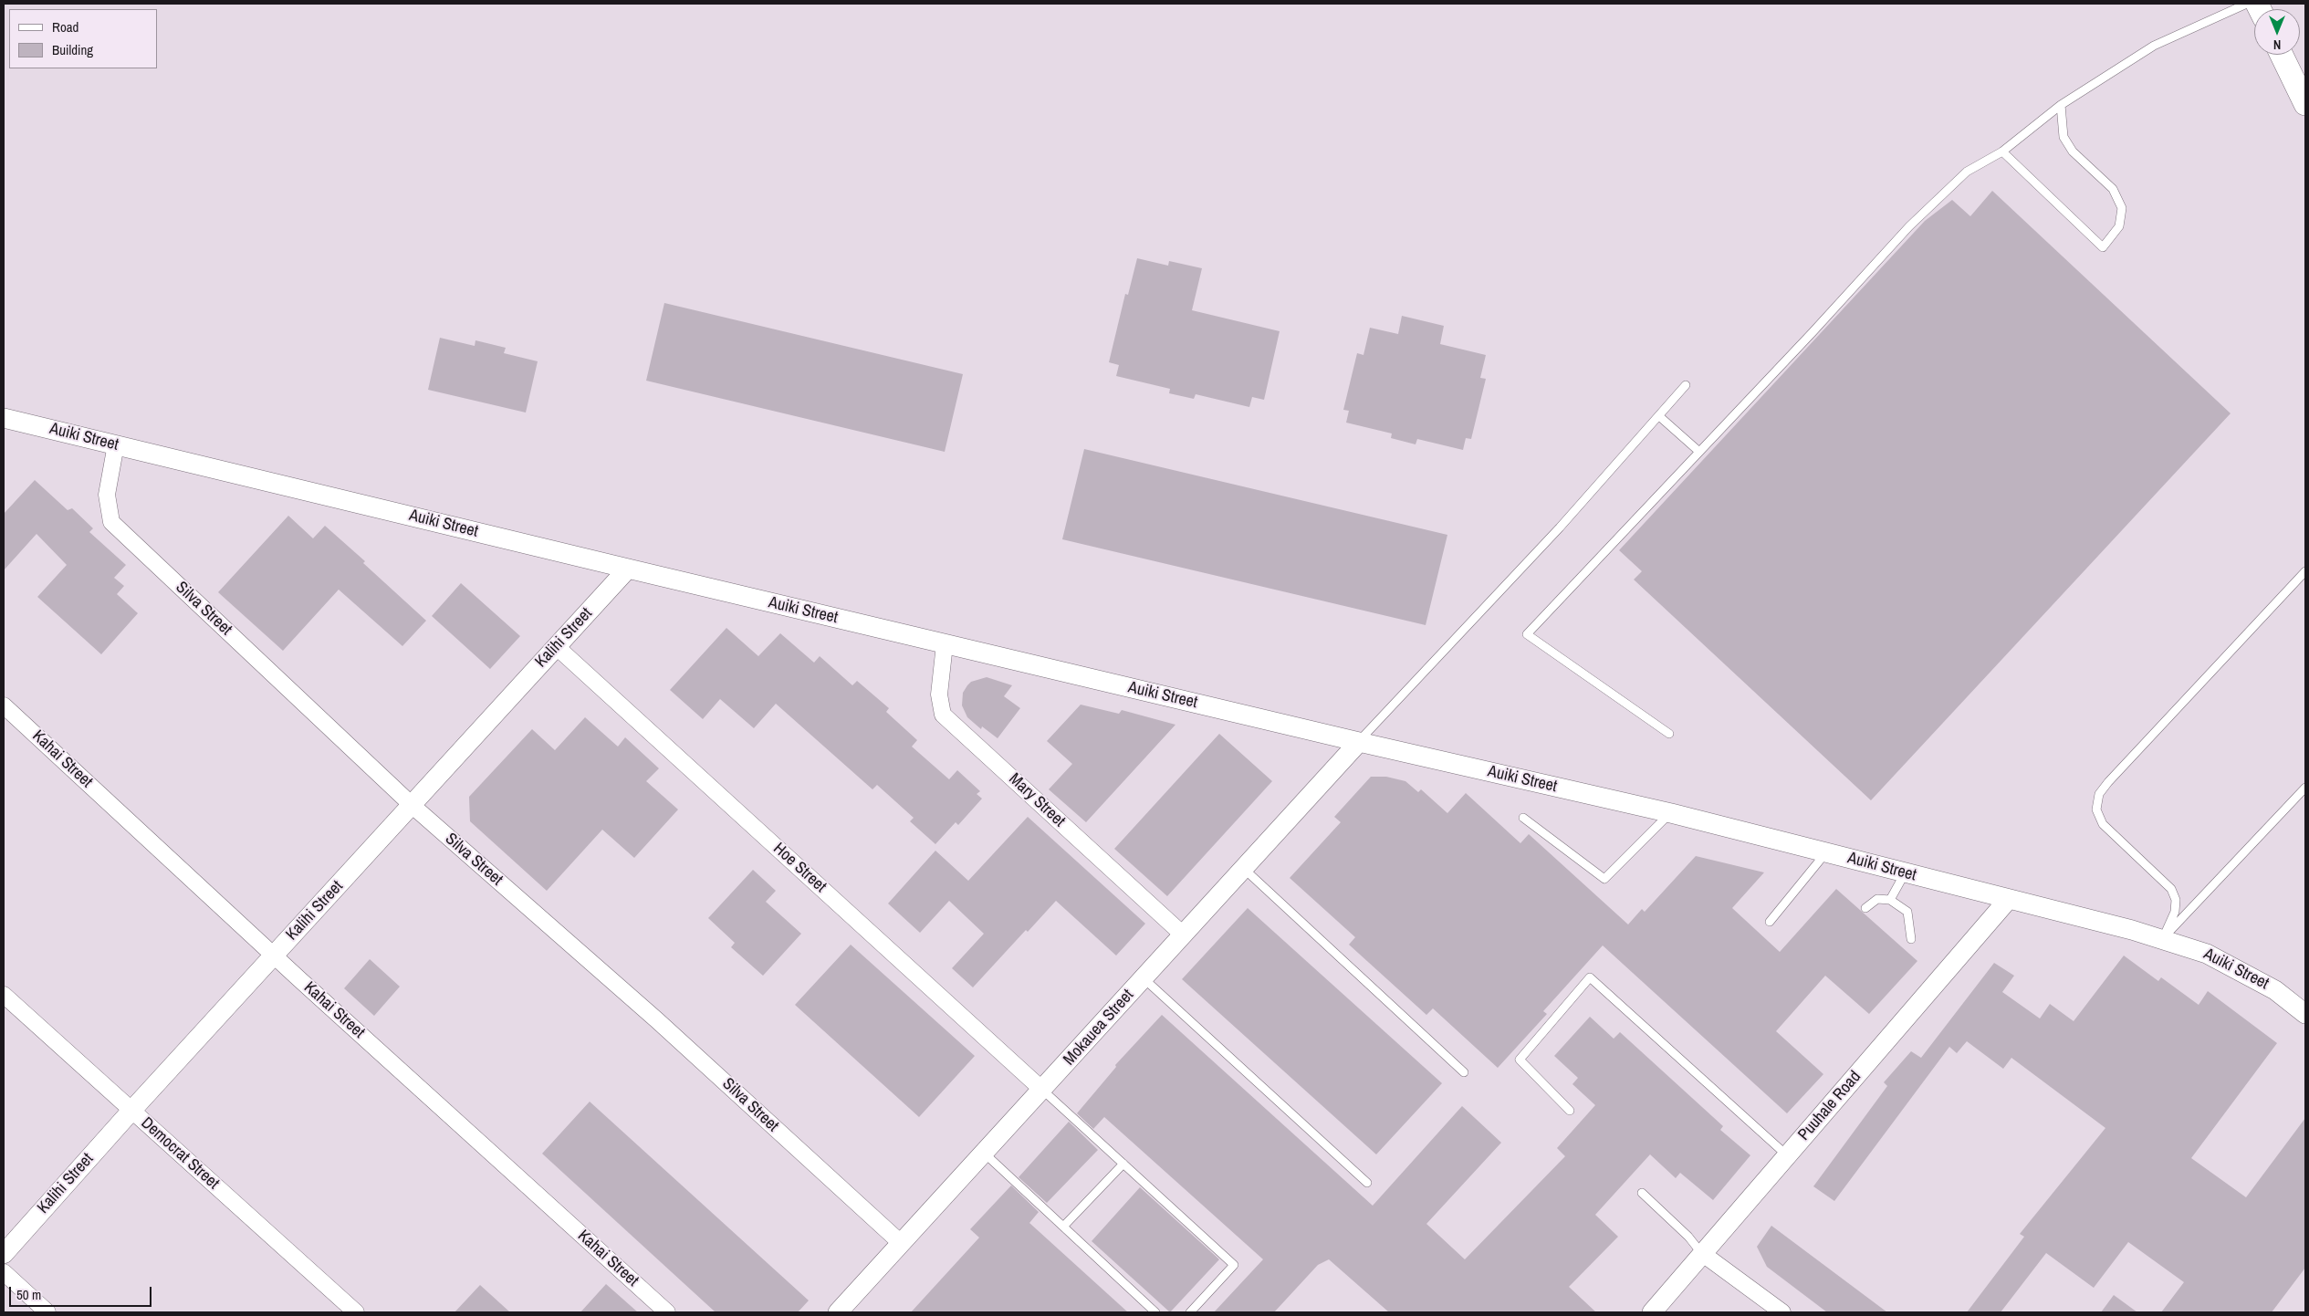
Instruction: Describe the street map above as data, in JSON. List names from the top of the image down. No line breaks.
{"streets":{"street":["Auiki Street","Silva Street","Kalihi Street","Kahai Street","Mary Street","Hoe Street","Mokauea Street","Puuhale Road","Democrat Street"]},"crossings":[["Auiki Street","Silva Street"],["Auiki Street","Kalihi Street"],["Auiki Street","Mary Street"],["Auiki Street","Mokauea Street"],["Auiki Street","Puuhale Road"],["Silva Street","Kalihi Street"],["Silva Street","Mokauea Street"],["Kalihi Street","Kahai Street"],["Kalihi Street","Hoe Street"],["Kalihi Street","Democrat Street"],["Mary Street","Mokauea Street"],["Hoe Street","Mokauea Street"]],"legend":["Road","Building"],"scale_bar":"50 m","north":"bottom"}
